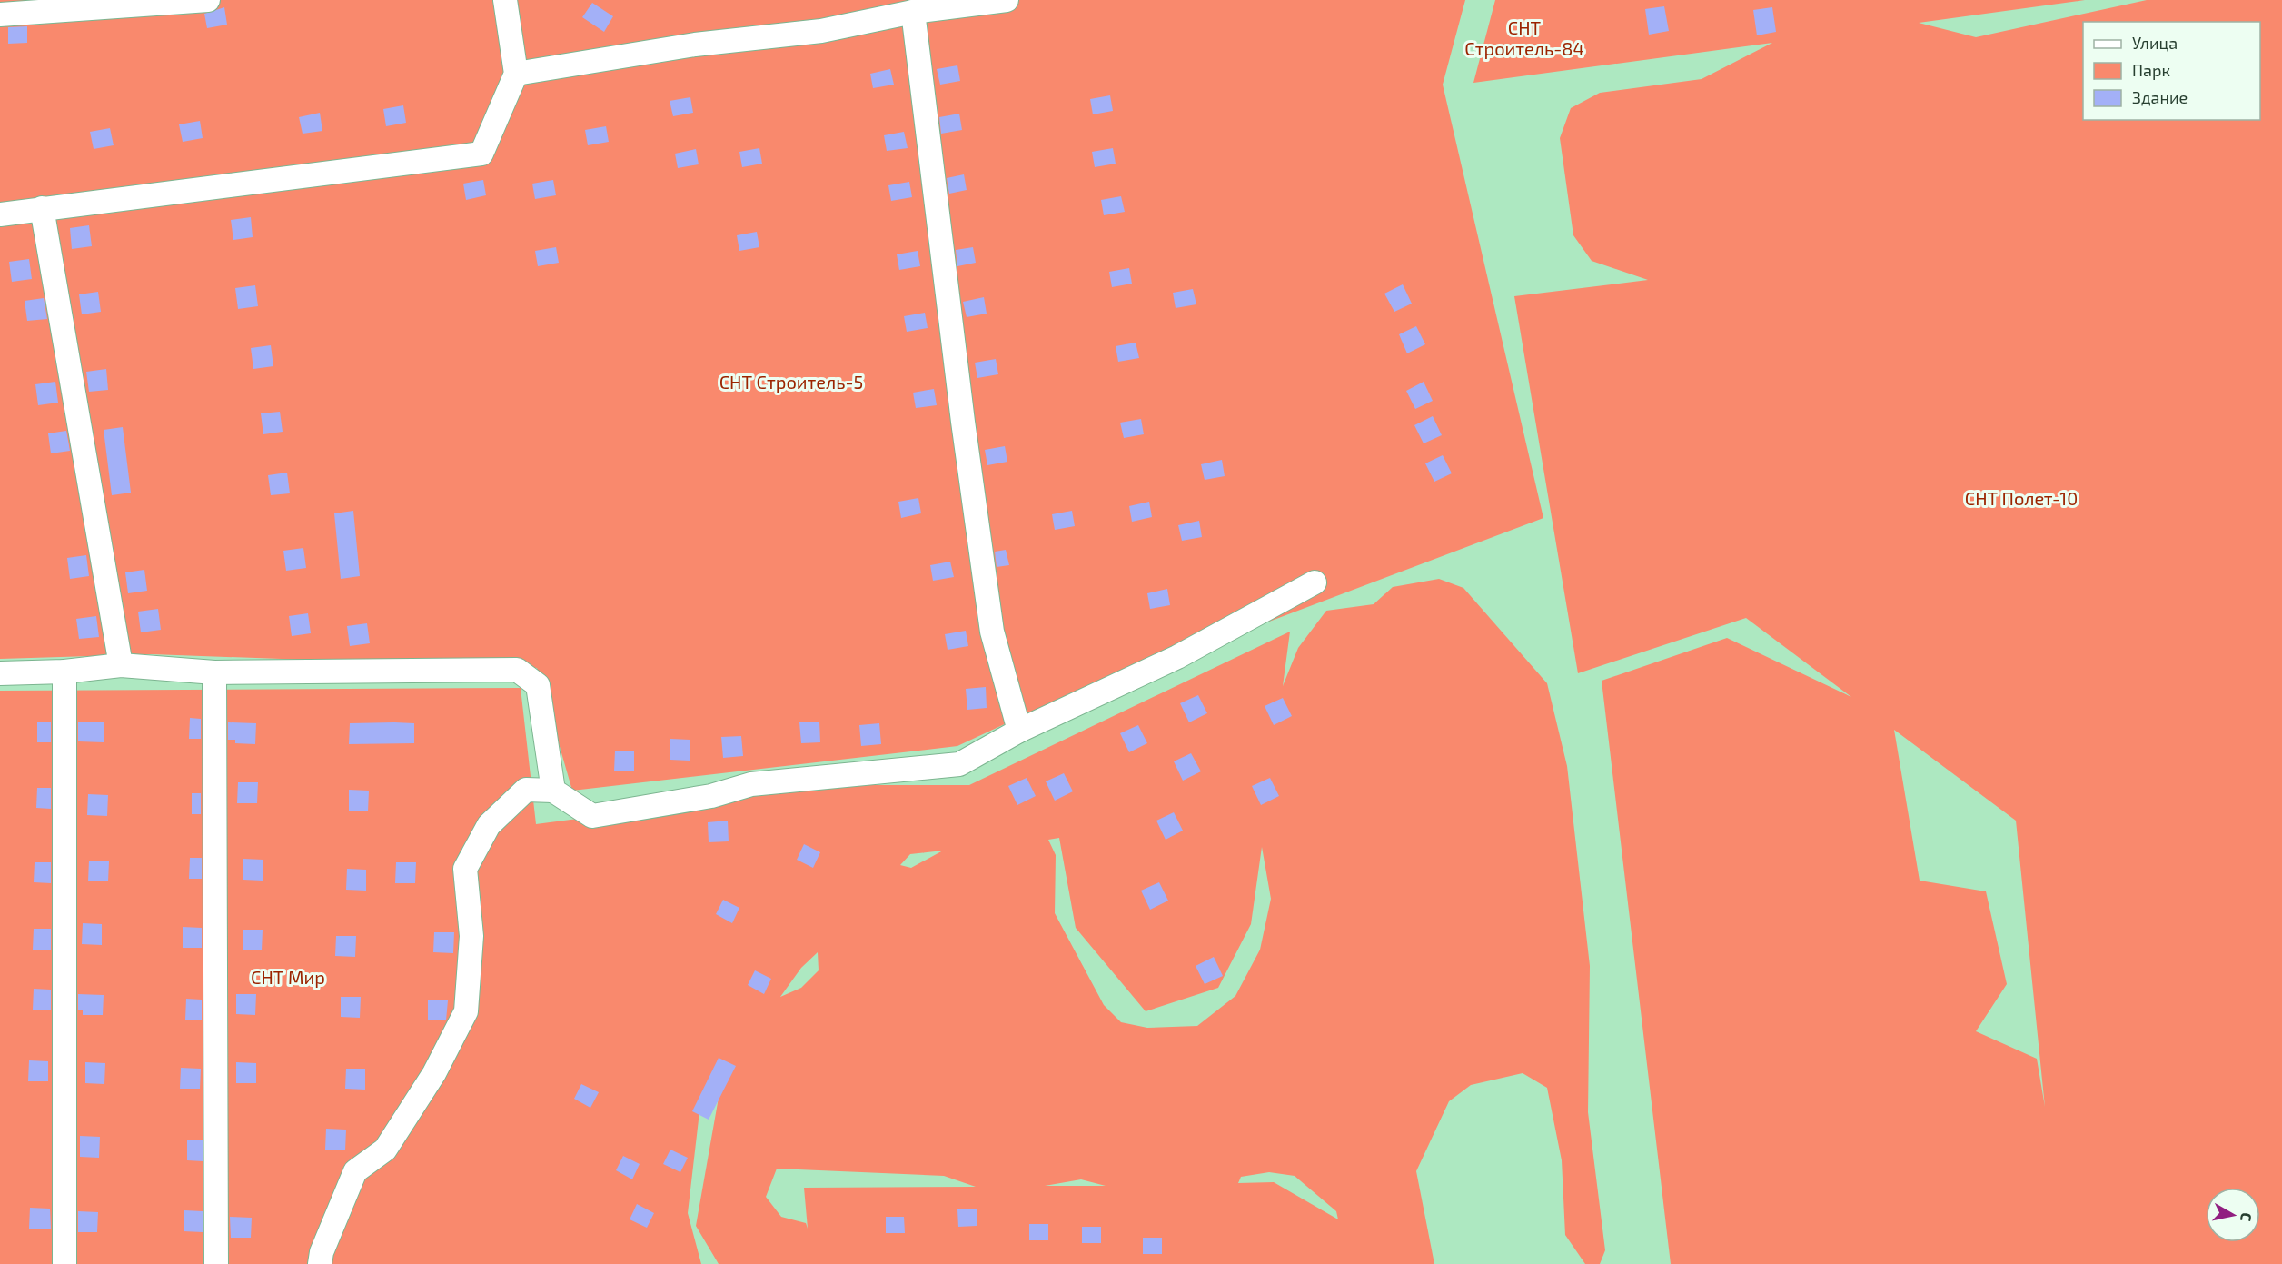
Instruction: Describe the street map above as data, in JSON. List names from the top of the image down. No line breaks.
{"parks":["СНТ Строитель-84","СНТ Строитель-5","СНТ Полет-10","СНТ Мир"],"legend":["Улица","Парк","Здание"],"north":"right"}
